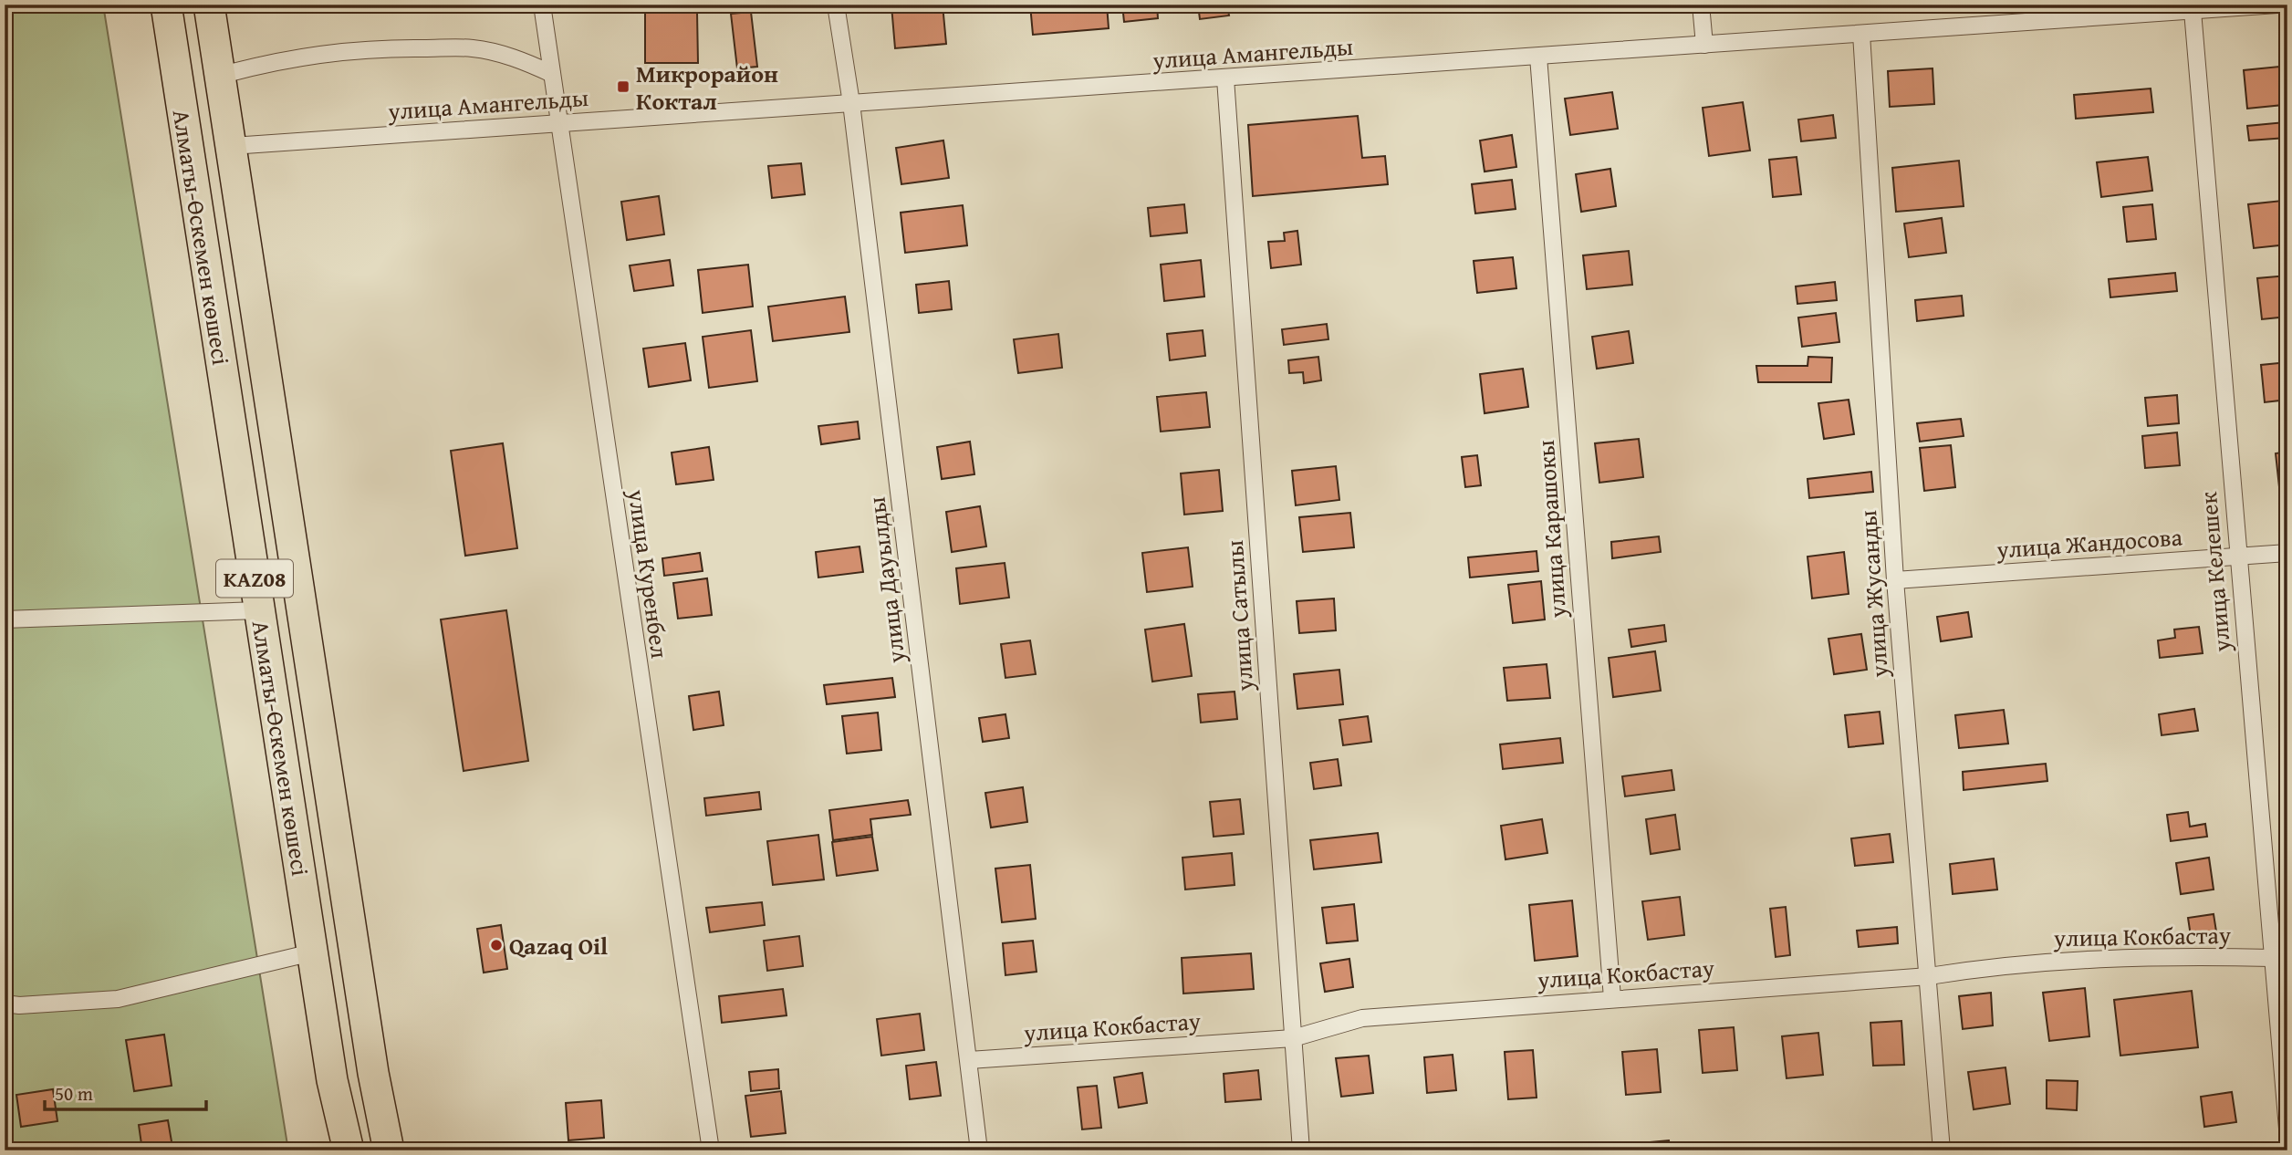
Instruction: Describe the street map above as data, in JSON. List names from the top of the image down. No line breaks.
{"streets":{"highway":["Алматы-Өскемен көшесі","KAZ08"],"street":["улица Амангельды","улица Карашокы","улица Жандосова","улица Келешек","улица Куренбел","улица Дауылды","улица Жусанды","улица Сатылы","улица Кокбастау"]},"crossings":[["улица Амангельды","Алматы-Өскемен көшесі"],["улица Амангельды","улица Карашокы"],["улица Амангельды","улица Келешек"],["улица Амангельды","улица Куренбел"],["улица Амангельды","улица Дауылды"],["улица Амангельды","улица Жусанды"],["улица Амангельды","улица Сатылы"],["улица Карашокы","улица Кокбастау"],["улица Жандосова","улица Келешек"],["улица Жандосова","улица Жусанды"],["улица Келешек","улица Кокбастау"],["улица Дауылды","улица Кокбастау"],["улица Жусанды","улица Кокбастау"],["улица Сатылы","улица Кокбастау"]],"places":{"transit":["Микрорайон Коктал"],"other":["Qazaq Oil"]},"scale_bar":"50 m"}
